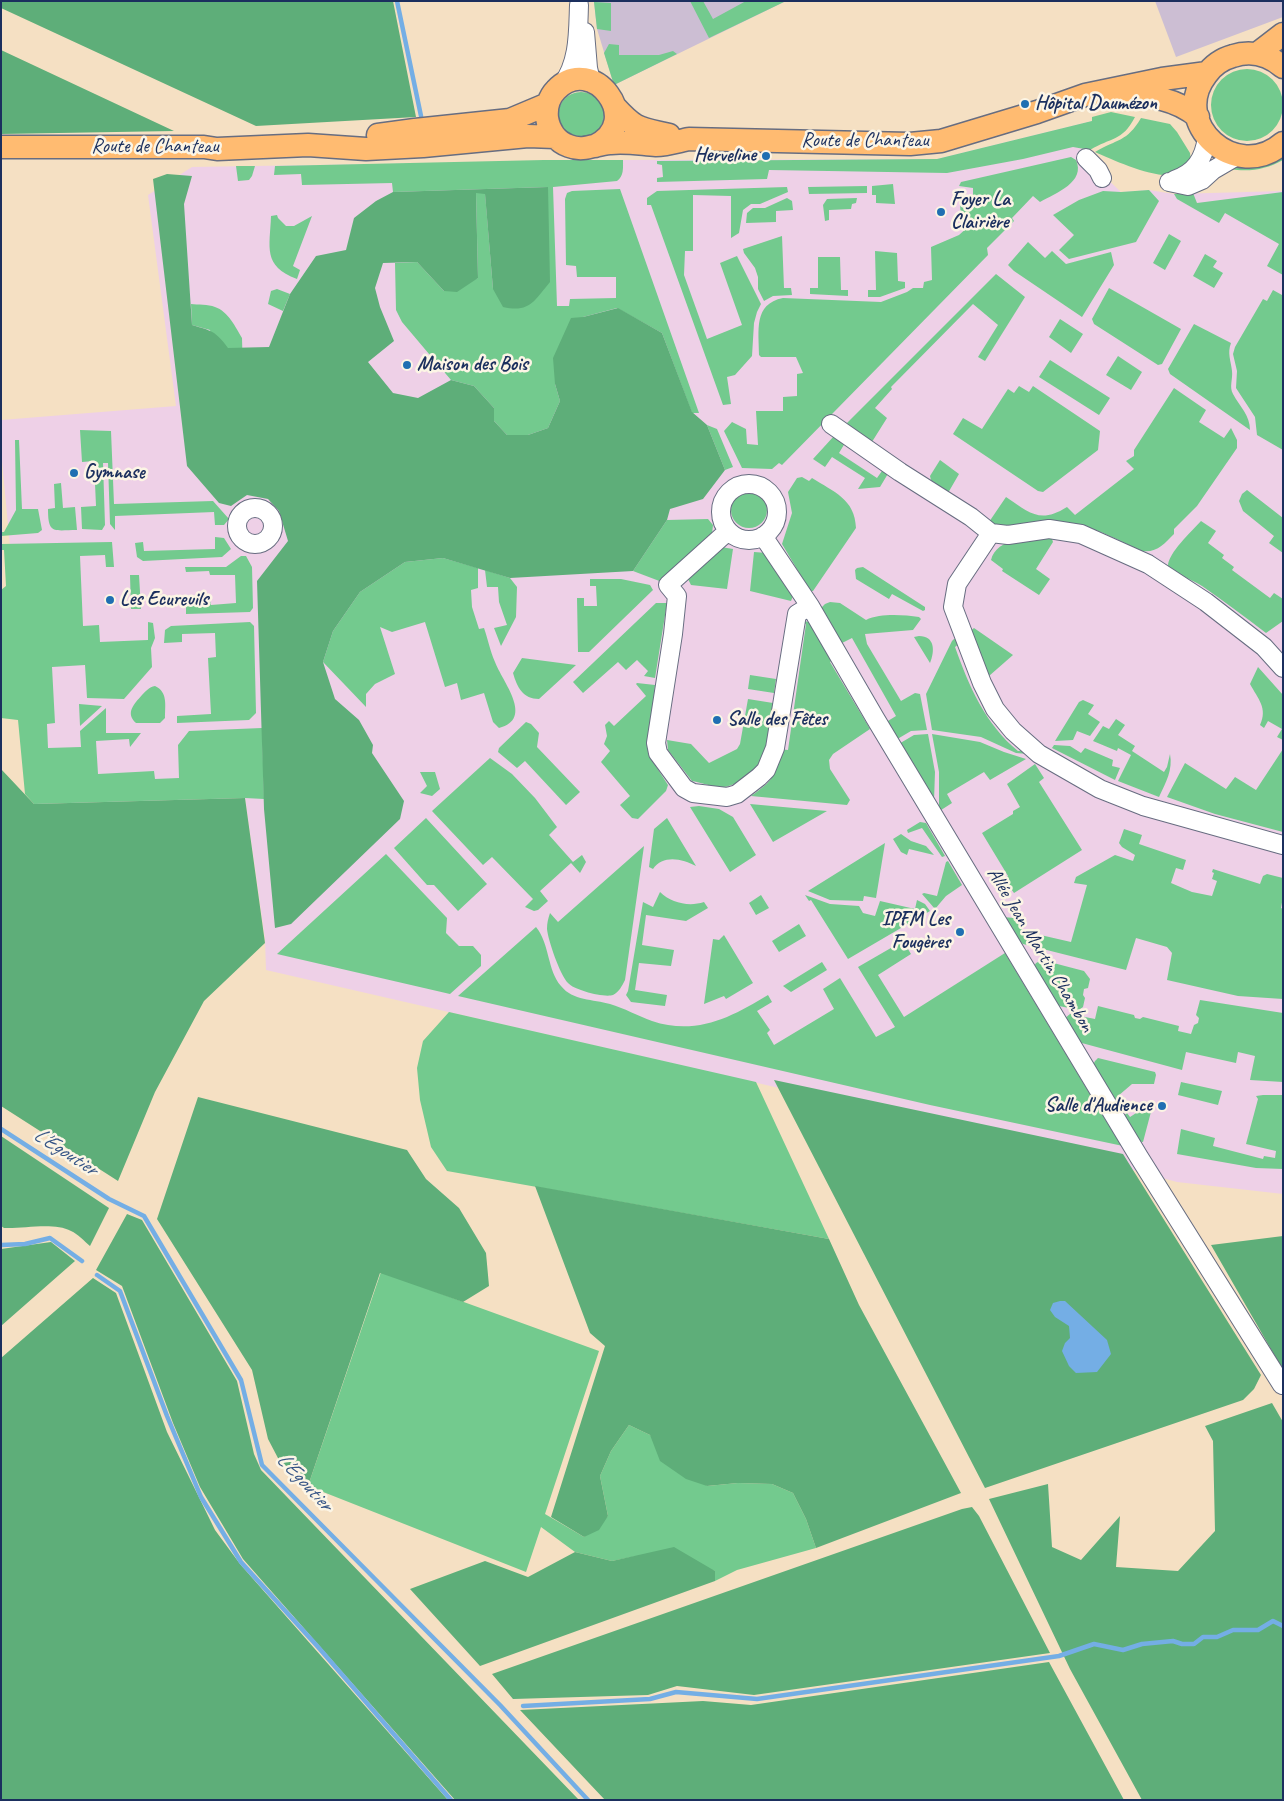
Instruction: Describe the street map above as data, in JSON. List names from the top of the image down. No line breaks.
{"streets":{"main road":["Route de Chanteau"],"street":["Allée Jean Martin Chambon"]},"water":["L'Egoutier"],"places":["Hôpital Daumézon","Herveline","Foyer La Clairière","Maison des Bois","Gymnase","Les Ecureuils","Salle des Fêtes","IPFM Les Fougères","Salle d'Audience"]}
